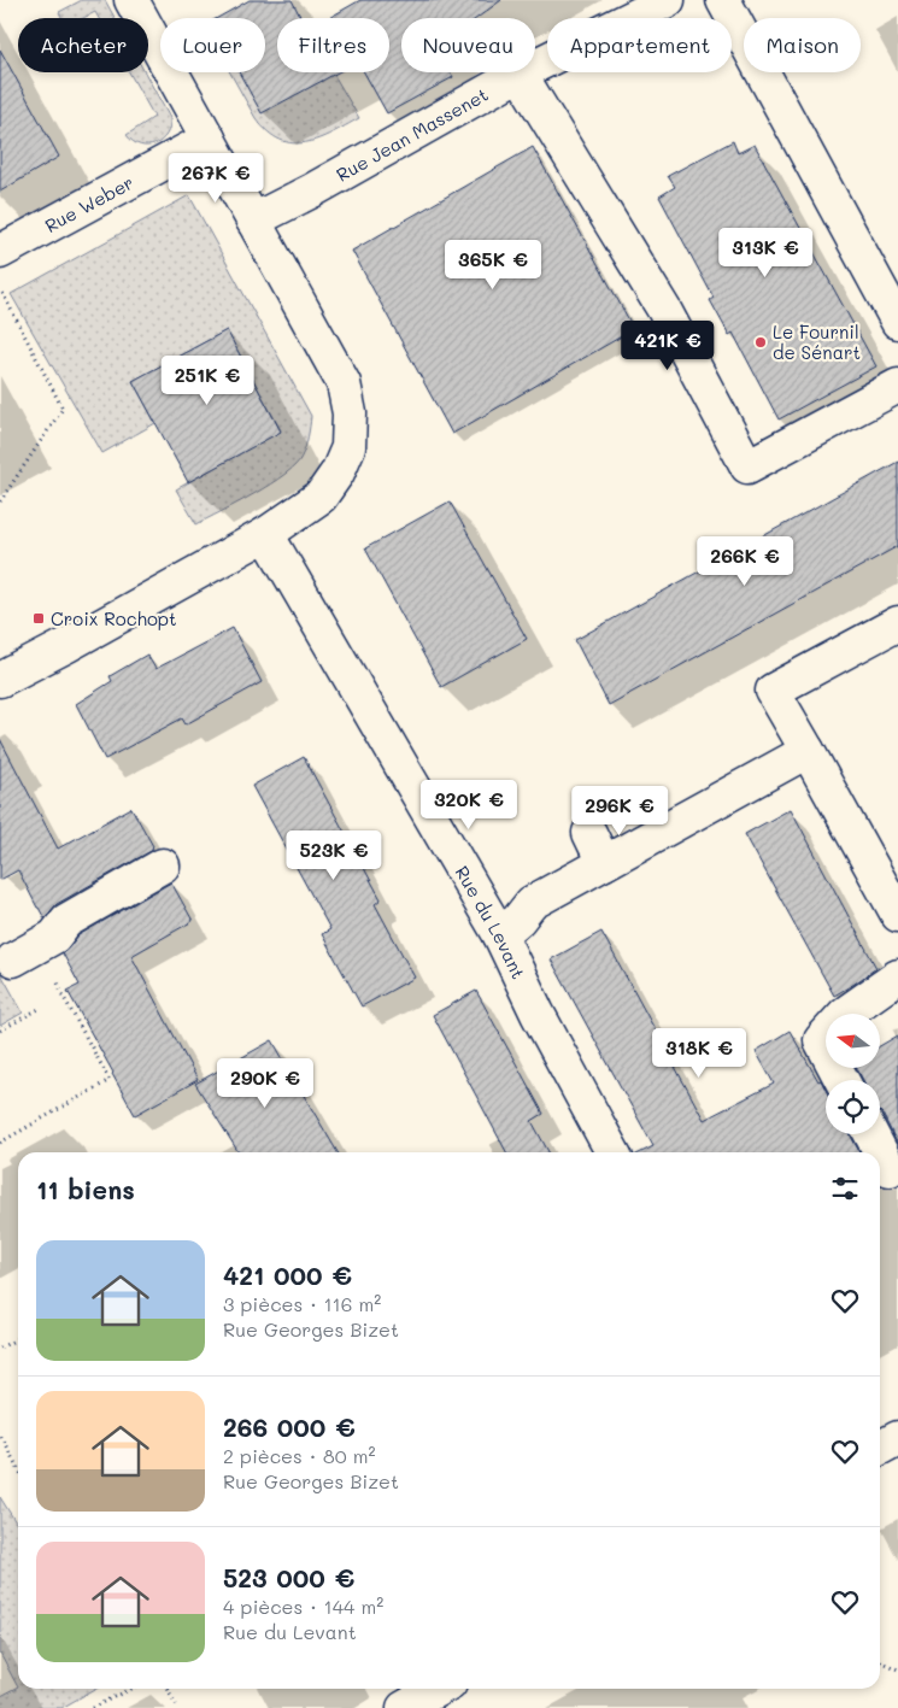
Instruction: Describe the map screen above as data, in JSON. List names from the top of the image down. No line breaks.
{"streets":{"street":["Rue Jean Massenet","Rue Weber","Rue du Levant"]},"places":{"other":["Le Fournil de Sénart"],"transit":["Croix Rochopt"]},"north":"left","page":{"chip":["Acheter","Louer","Filtres","Nouveau","Appartement","Maison"],"price":["267K €","313K €","365K €","421K €","251K €","266K €","320K €","296K €","523K €","318K €","290K €"],"heading":"11 biens","list":[{"name":"421 000 €","note":"3 pièces · 116 m² · Rue Georges Bizet"},{"name":"266 000 €","note":"2 pièces · 80 m² · Rue Georges Bizet"},{"name":"523 000 €","note":"4 pièces · 144 m² · Rue du Levant"}]}}
